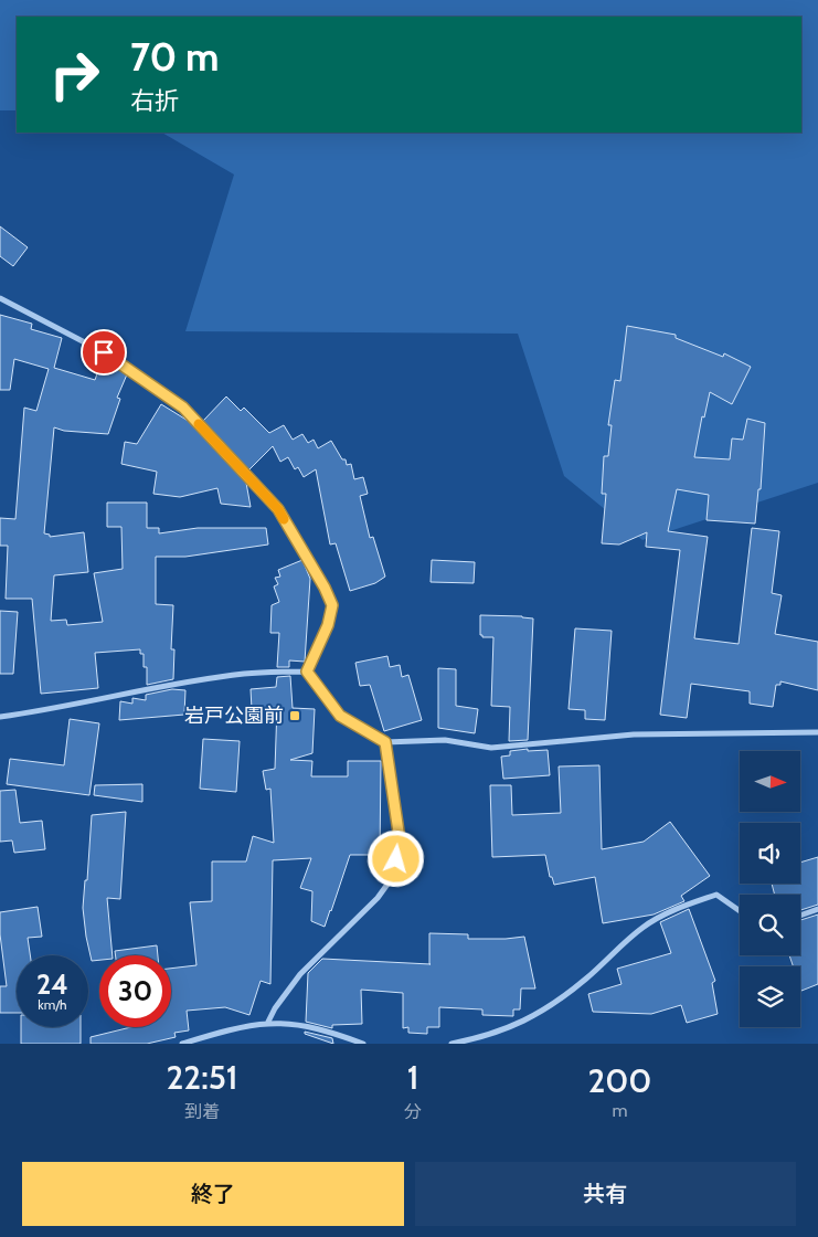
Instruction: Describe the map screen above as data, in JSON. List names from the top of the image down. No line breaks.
{"places":{"transit":["岩戸公園前"]},"north":"right","page":{"turn":["70 m","右折"],"speed":"24 km/h","limit":"30","eta":["22:51","到着","1","分","200","m"],"buttons":["終了","共有"]}}
